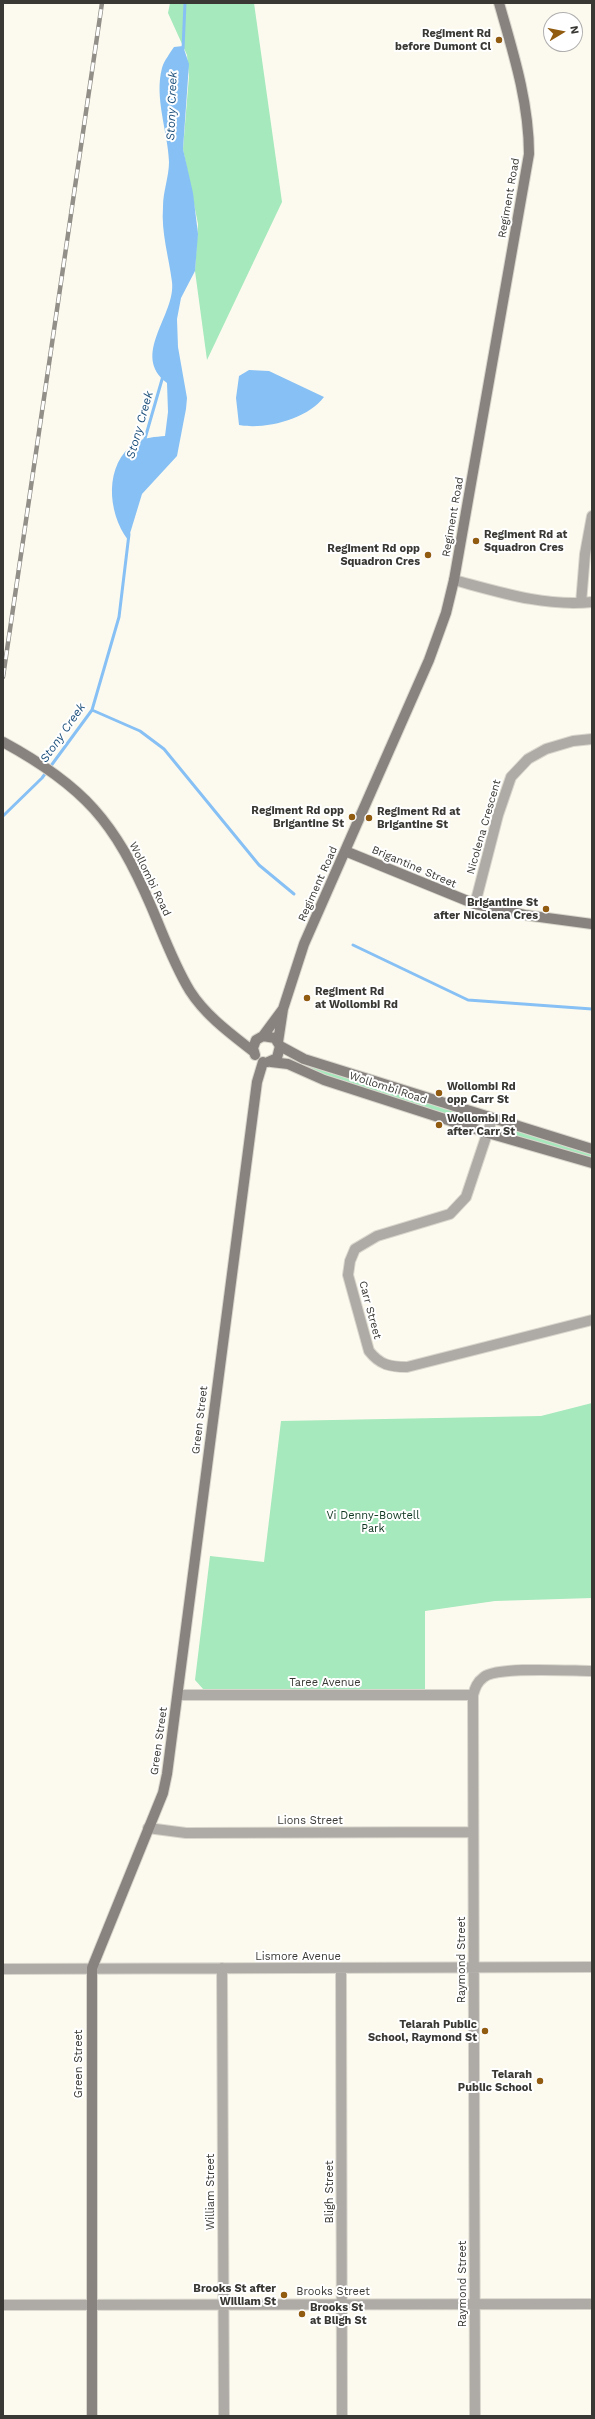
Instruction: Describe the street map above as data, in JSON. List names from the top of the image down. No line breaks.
{"streets":{"street":["Regiment Road","Nicolena Crescent","Brigantine Street","Wollombi Road","Carr Street","Green Street","Taree Avenue","Lions Street","Lismore Avenue","Raymond Street","William Street","Bligh Street","Brooks Street"]},"crossings":[["Regiment Road","Brigantine Street"],["Regiment Road","Wollombi Road"],["Regiment Road","Green Street"],["Nicolena Crescent","Brigantine Street"],["Wollombi Road","Carr Street"],["Wollombi Road","Green Street"],["Green Street","Taree Avenue"],["Green Street","Lions Street"],["Green Street","Lismore Avenue"],["Green Street","Brooks Street"],["Taree Avenue","Raymond Street"],["Lions Street","Raymond Street"],["Lismore Avenue","Raymond Street"],["Lismore Avenue","William Street"],["Lismore Avenue","Bligh Street"],["Raymond Street","Brooks Street"],["William Street","Brooks Street"],["Bligh Street","Brooks Street"]],"water":["Stony Creek"],"parks":["Vi Denny-Bowtell Park"],"places":["Regiment Rd before Dumont Cl","Regiment Rd at Squadron Cres","Regiment Rd opp Squadron Cres","Regiment Rd opp Brigantine St","Regiment Rd at Brigantine St","Brigantine St after Nicolena Cres","Regiment Rd at Wollombi Rd","Wollombi Rd opp Carr St","Wollombi Rd after Carr St","Telarah Public School, Raymond St","Telarah Public School","Brooks St after William St","Brooks St at Bligh St"],"north":"right"}
